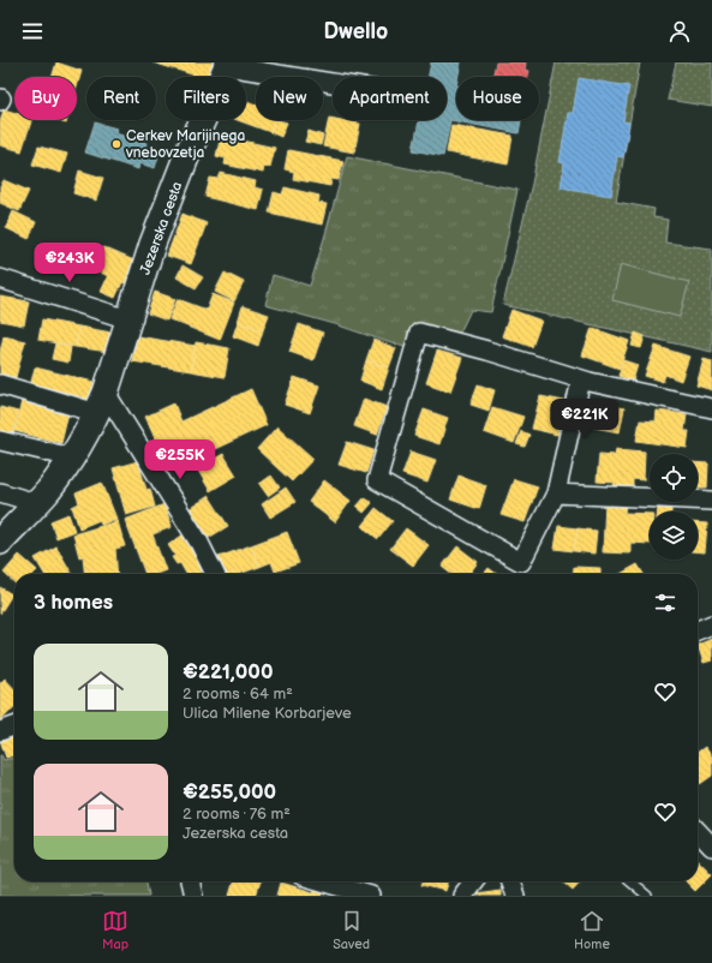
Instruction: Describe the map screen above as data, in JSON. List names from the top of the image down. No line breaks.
{"streets":{"street":["Jezerska cesta"]},"places":["Cerkev Marijinega vnebovzetja"],"page":{"header":"Dwello","chip":["Buy","Rent","Filters","New","Apartment","House"],"price":["€243K","€221K","€255K"],"heading":"3 homes","list":[{"name":"€221,000","note":"2 rooms · 64 m² · Ulica Milene Korbarjeve"},{"name":"€255,000","note":"2 rooms · 76 m² · Jezerska cesta"}],"tabs":["Map","Saved","Home"]}}
